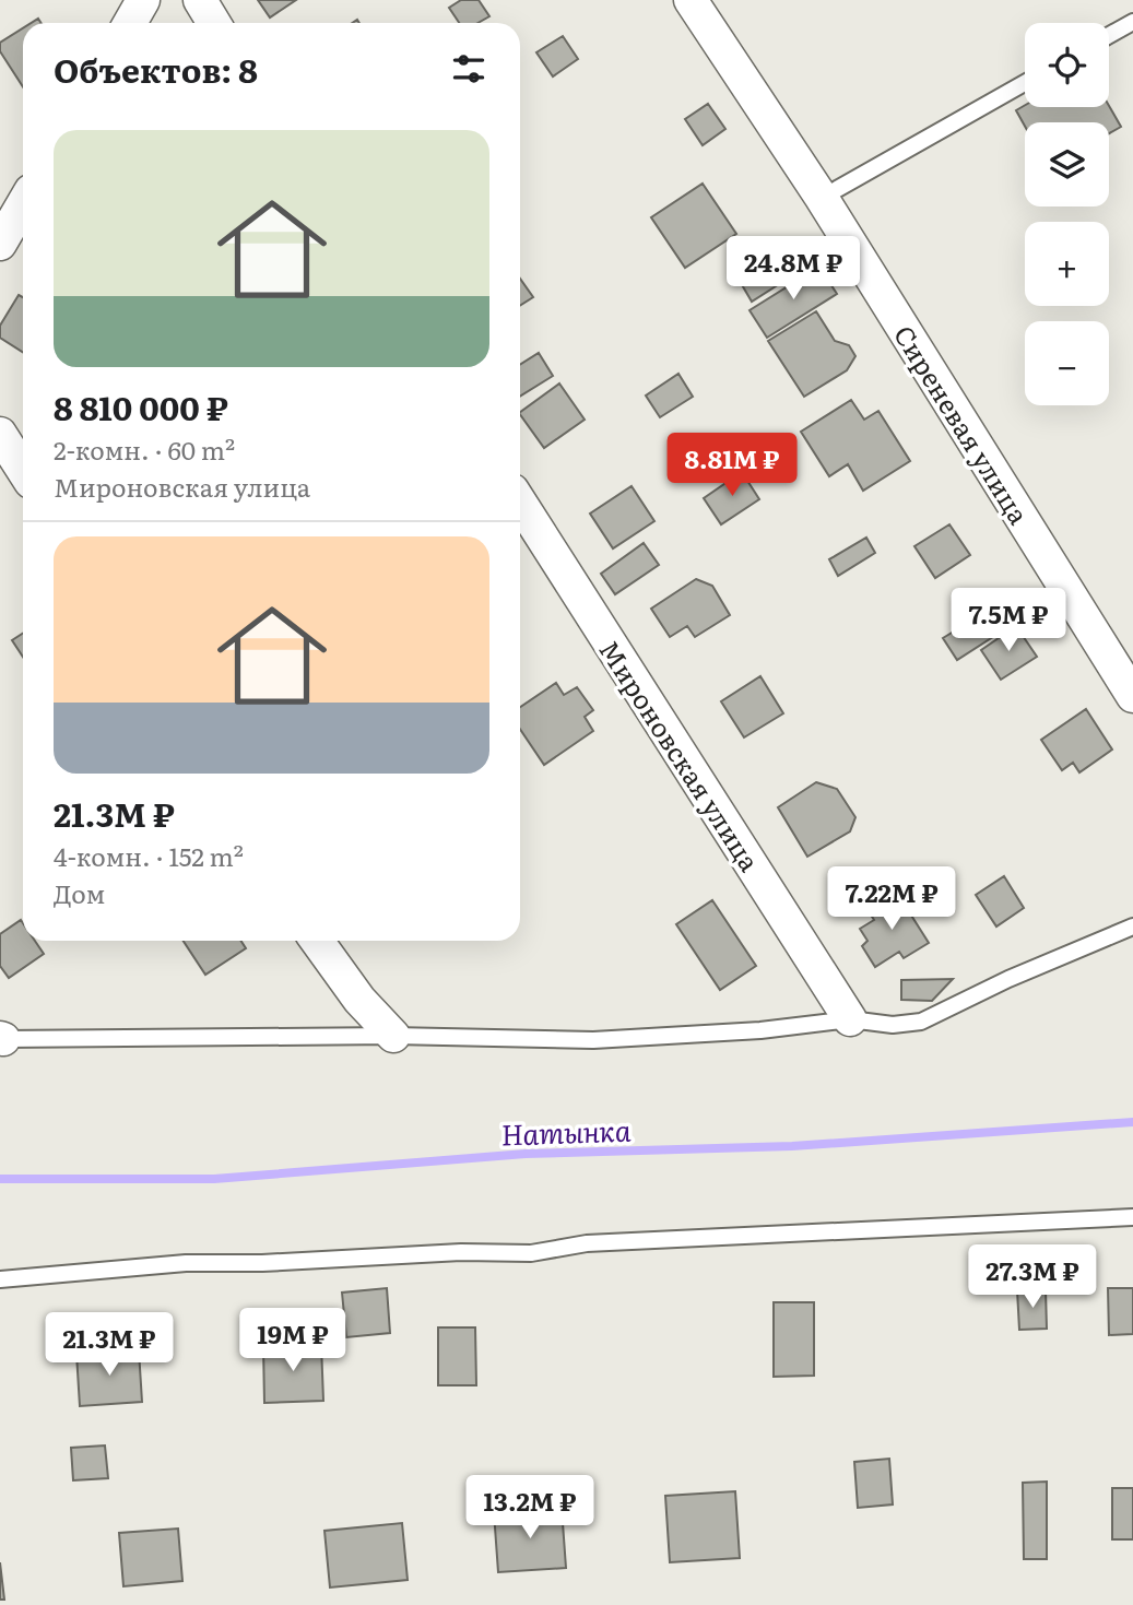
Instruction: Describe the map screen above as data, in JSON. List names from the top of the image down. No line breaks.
{"streets":{"street":["Сиреневая улица","Мироновская улица"]},"water":["Натынка"],"page":{"map_buttons":["+","−"],"heading":"Объектов: 8","list":[{"name":"8 810 000 ₽","note":"2-комн. · 60 m² · Мироновская улица"},{"name":"21.3M ₽","note":"4-комн. · 152 m² · Дом"}],"price":["24.8M ₽","8.81M ₽","7.5M ₽","7.22M ₽","27.3M ₽","19M ₽","21.3M ₽","13.2M ₽"]}}
